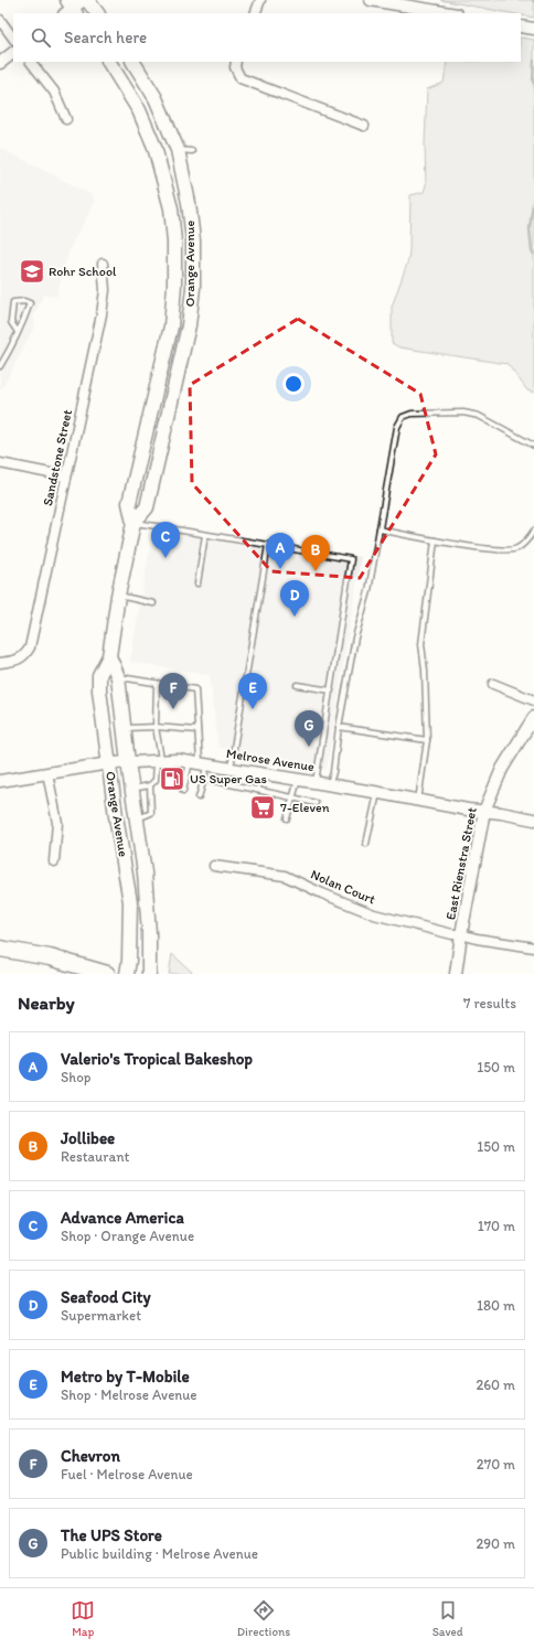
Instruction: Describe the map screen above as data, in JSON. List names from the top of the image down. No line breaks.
{"streets":{"main road":["Orange Avenue"],"street":["Sandstone Street","Melrose Avenue","East Rienstra Street","Nolan Court"]},"crossings":[["Orange Avenue","Melrose Avenue"],["Melrose Avenue","East Rienstra Street"],["East Rienstra Street","Nolan Court"]],"places":{"school or university":["Rohr School"],"fuel station":["US Super Gas"],"supermarket":["7-Eleven"]},"page":{"search":"Search here","pins":["C","A","B","D","E","F","G"],"heading":["Nearby","7 results"],"list":[{"mark":"A","name":"Valerio's Tropical Bakeshop","note":"Shop","value":"150 m"},{"mark":"B","name":"Jollibee","note":"Restaurant","value":"150 m"},{"mark":"C","name":"Advance America","note":"Shop · Orange Avenue","value":"170 m"},{"mark":"D","name":"Seafood City","note":"Supermarket","value":"180 m"},{"mark":"E","name":"Metro by T-Mobile","note":"Shop · Melrose Avenue","value":"260 m"},{"mark":"F","name":"Chevron","note":"Fuel · Melrose Avenue","value":"270 m"},{"mark":"G","name":"The UPS Store","note":"Public building · Melrose Avenue","value":"290 m"}],"nav":["Map","Directions","Saved"]}}
